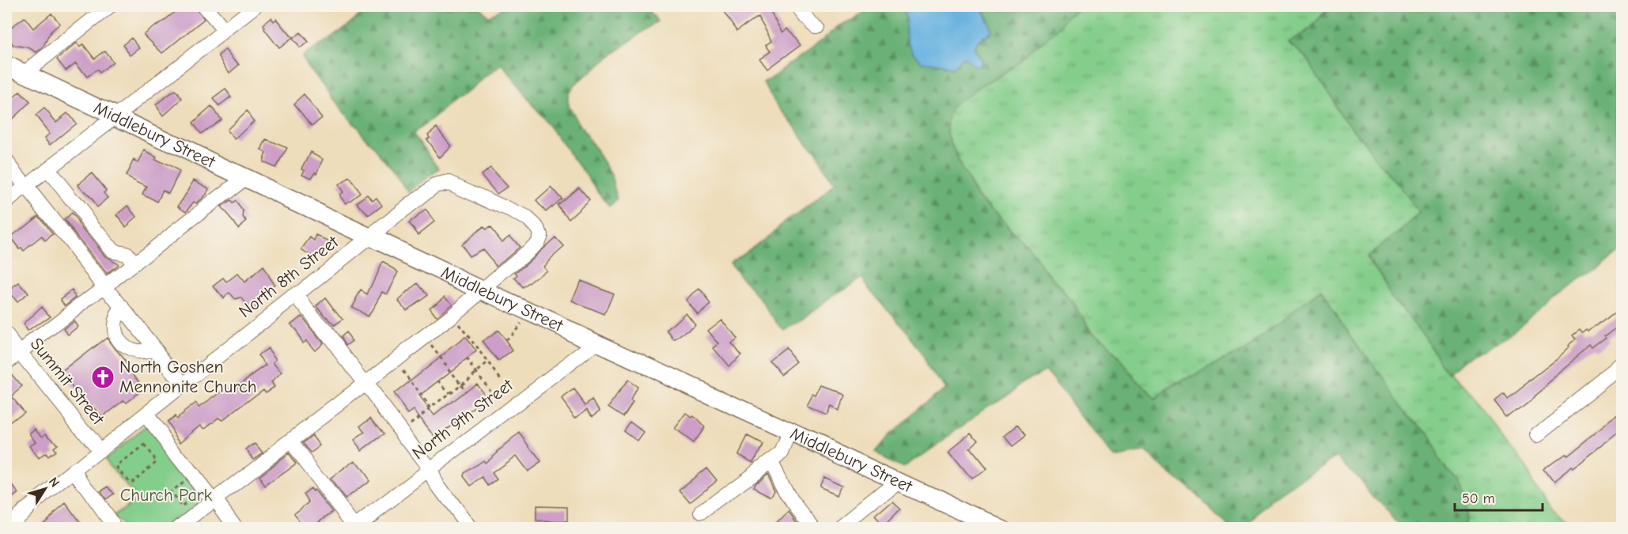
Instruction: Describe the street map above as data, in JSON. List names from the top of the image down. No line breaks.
{"streets":{"main road":["Middlebury Street"],"street":["North 8th Street","Summit Street","North 9th Street"]},"crossings":[["Middlebury Street","North 8th Street"],["Middlebury Street","North 9th Street"],["North 8th Street","Summit Street"]],"parks":["Church Park"],"places":{"church":["North Goshen Mennonite Church"]},"scale_bar":"50 m","north":"top right"}
